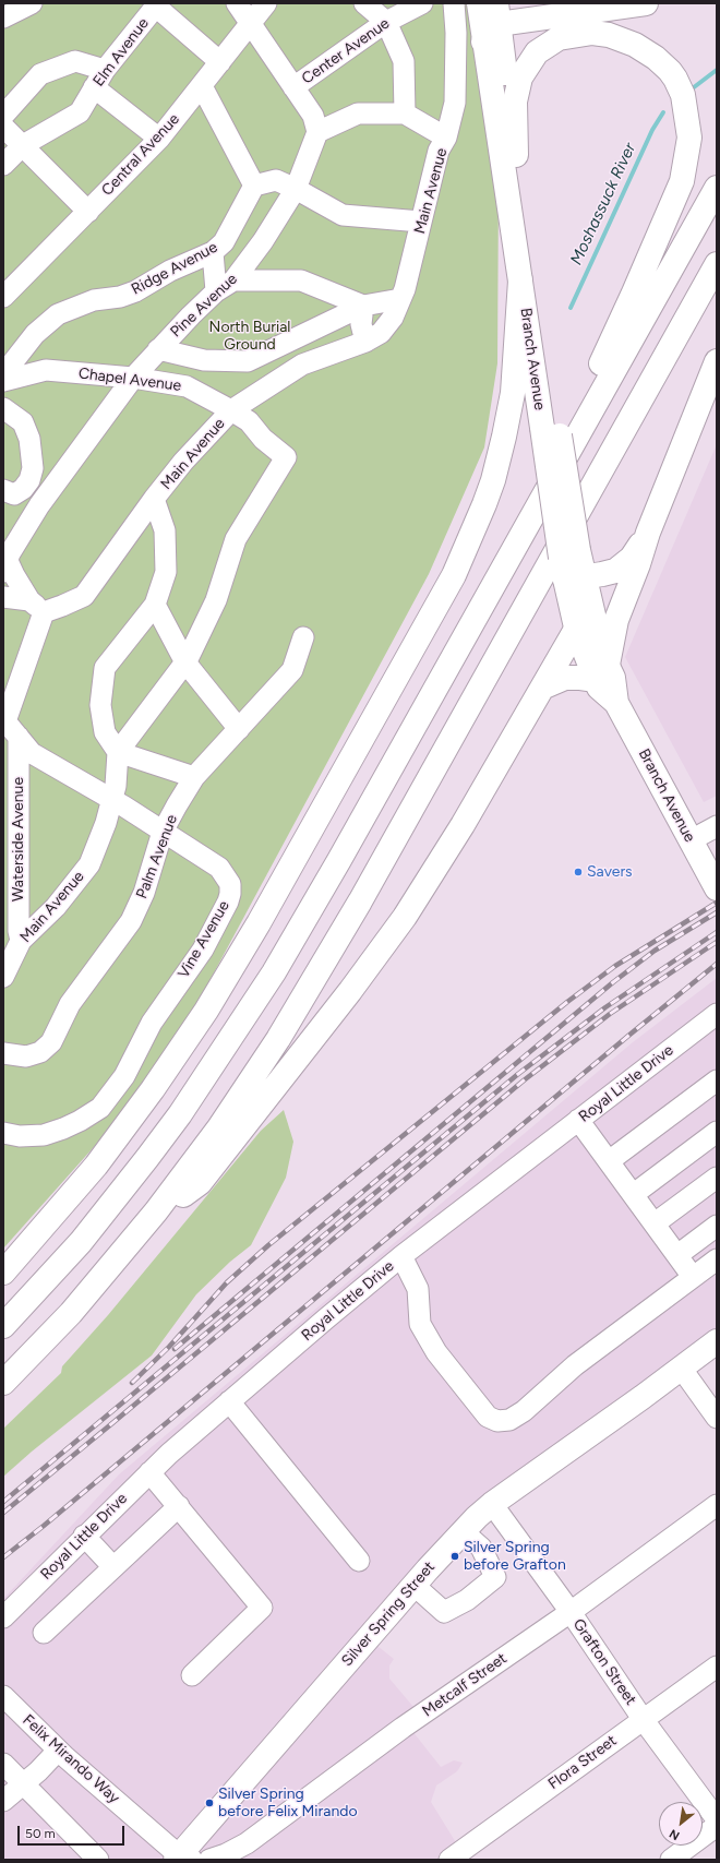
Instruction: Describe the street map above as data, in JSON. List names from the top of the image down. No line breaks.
{"streets":{"main road":["Branch Avenue","Silver Spring Street"],"street":["Center Avenue","Elm Avenue","Central Avenue","Main Avenue","Ridge Avenue","Pine Avenue","Chapel Avenue","Waterside Avenue","Palm Avenue","Vine Avenue","Royal Little Drive","Grafton Street","Metcalf Street","Felix Mirando Way","Flora Street"]},"crossings":[["Main Avenue","Chapel Avenue"],["Main Avenue","Waterside Avenue"],["Main Avenue","Vine Avenue"],["Pine Avenue","Chapel Avenue"],["Waterside Avenue","Vine Avenue"],["Palm Avenue","Vine Avenue"],["Silver Spring Street","Grafton Street"],["Silver Spring Street","Felix Mirando Way"],["Grafton Street","Metcalf Street"],["Grafton Street","Flora Street"]],"water":["Moshassuck River"],"parks":["North Burial Ground"],"places":["Savers","Silver Spring before Grafton","Silver Spring before Felix Mirando"],"scale_bar":"50 m","north":"bottom left"}
